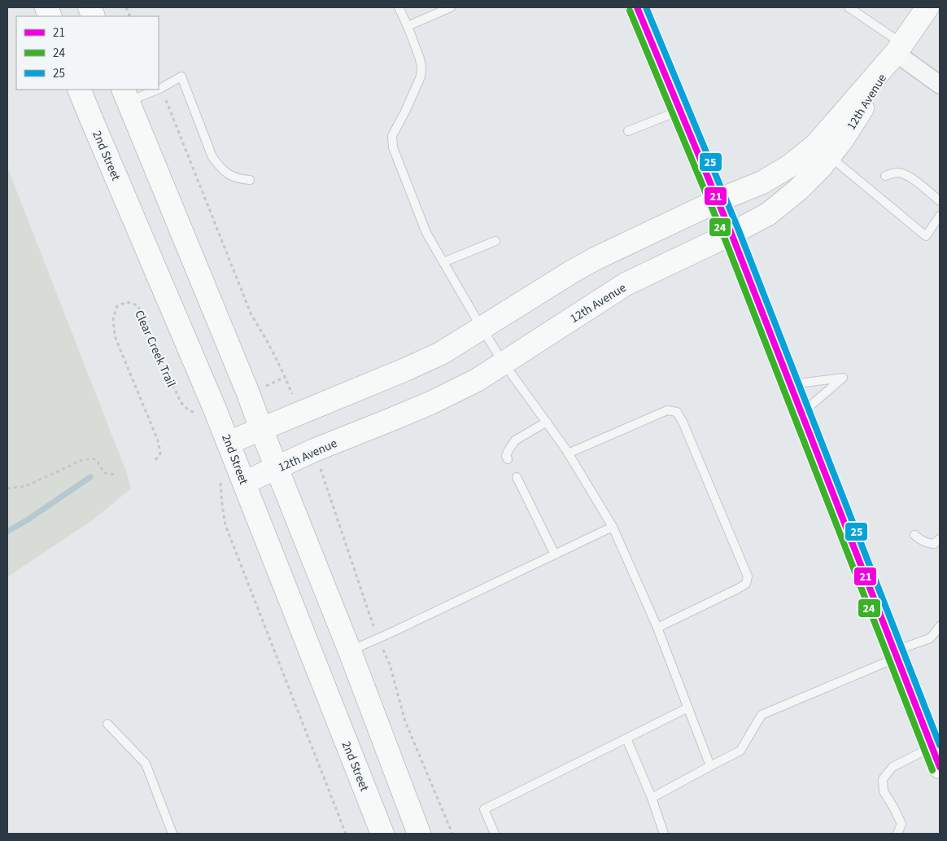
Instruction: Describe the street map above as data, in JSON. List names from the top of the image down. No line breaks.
{"streets":{"main road":["12th Avenue","2nd Street"],"path":["Clear Creek Trail"]},"crossings":[["12th Avenue","2nd Street"]],"lines":["transit line 21","transit line 25","transit line 24"],"legend":["21","24","25"]}
